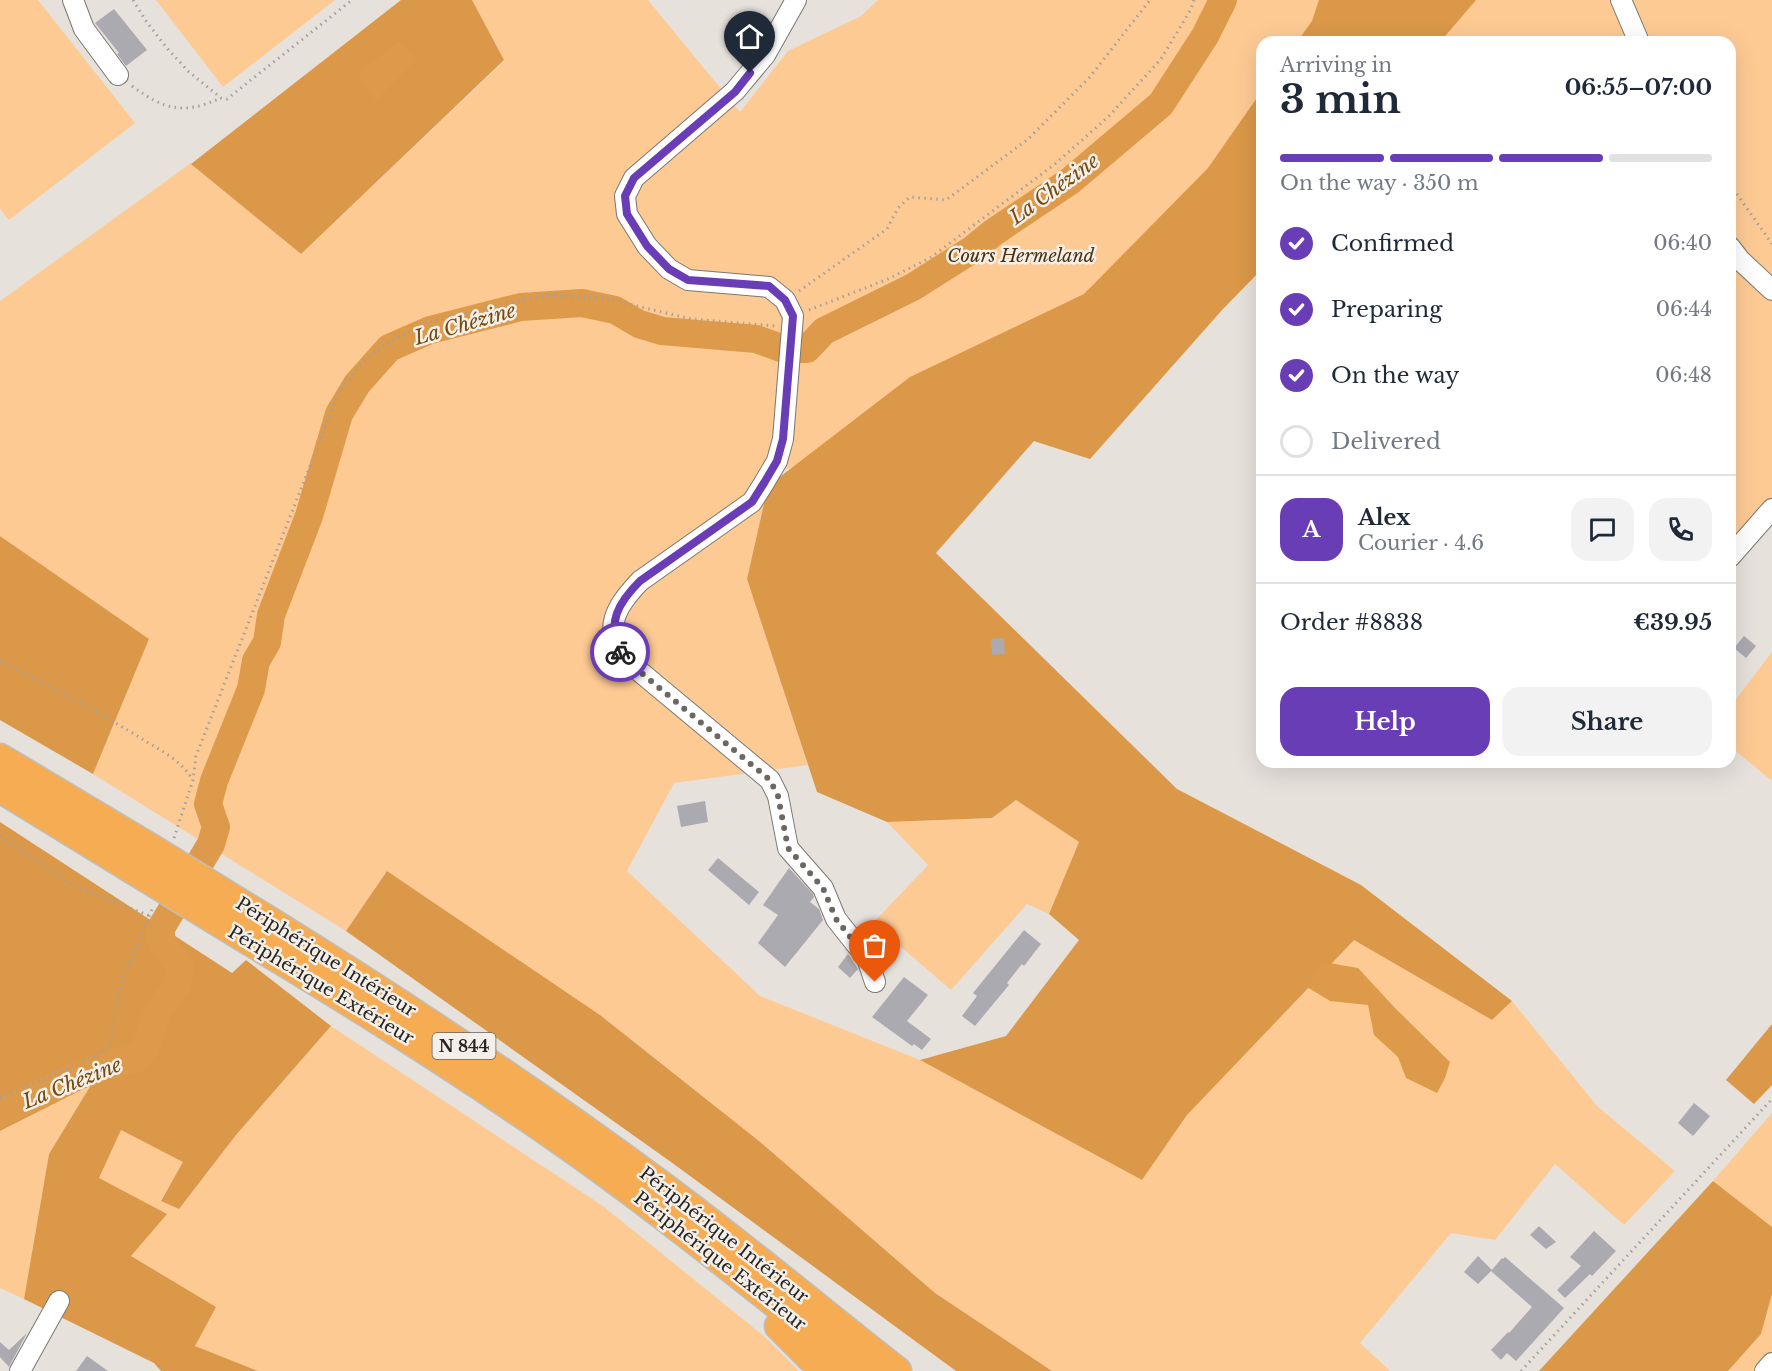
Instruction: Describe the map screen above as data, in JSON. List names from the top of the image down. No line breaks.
{"streets":{"highway":["Périphérique Intérieur","Périphérique Extérieur","N 844"]},"crossings":[["Périphérique Intérieur","Périphérique Extérieur"]],"water":["La Chézine"],"parks":["Cours Hermeland"],"page":{"heading":["3 min","Arriving in","06:55–07:00"],"panel":["Alex","Courier · 4.6","Order #8838","€39.95"],"bar":"On the way · 350 m","list":[["Confirmed","06:40"],["Preparing","06:44"],["On the way","06:48"],"Delivered"],"round":"A","buttons":["Help","Share"]}}
